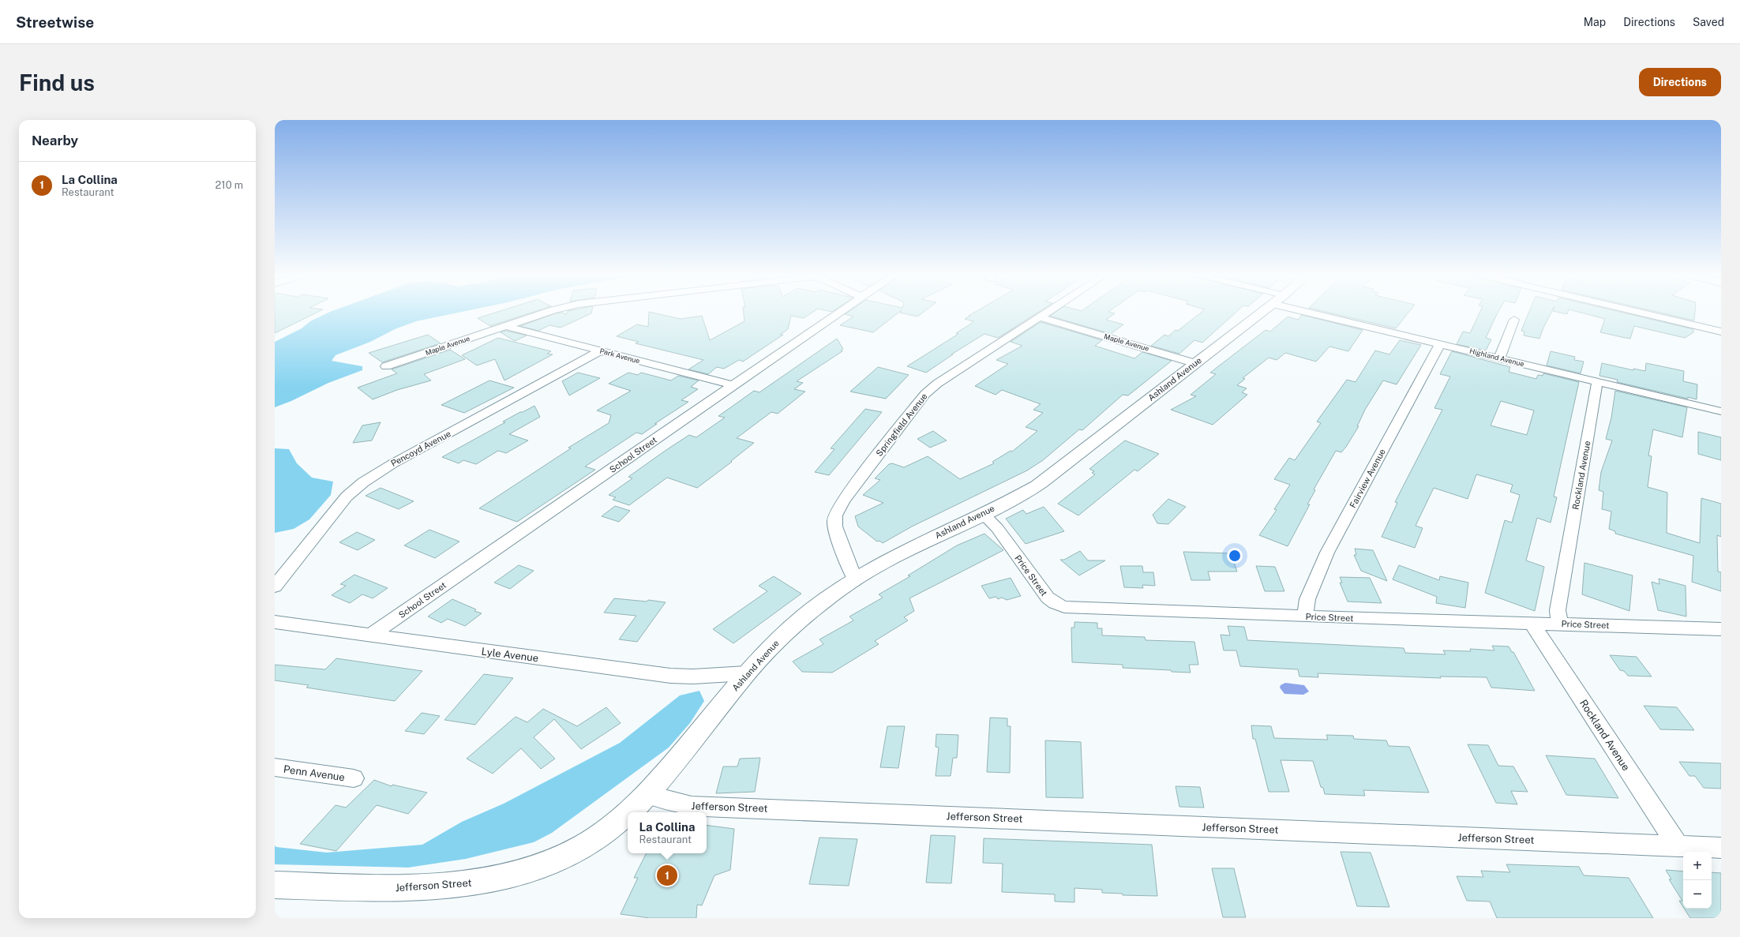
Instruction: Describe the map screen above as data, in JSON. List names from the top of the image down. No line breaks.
{"streets":{"street":["Maple Avenue","Park Avenue","Highland Avenue","Ashland Avenue","Springfield Avenue","Pencoyd Avenue","School Street","Rockland Avenue","Fairview Avenue","Price Street","Lyle Avenue","Penn Avenue","Jefferson Street"]},"crossings":[["Maple Avenue","Park Avenue"],["Maple Avenue","Ashland Avenue"],["Maple Avenue","Springfield Avenue"],["Park Avenue","Pencoyd Avenue"],["Park Avenue","School Street"],["Highland Avenue","Rockland Avenue"],["Highland Avenue","Fairview Avenue"],["Ashland Avenue","Springfield Avenue"],["Ashland Avenue","Price Street"],["Ashland Avenue","Lyle Avenue"],["Ashland Avenue","Jefferson Street"],["School Street","Lyle Avenue"],["Rockland Avenue","Price Street"],["Rockland Avenue","Jefferson Street"],["Fairview Avenue","Price Street"]],"page":{"header":"Streetwise","nav":["Map","Directions","Saved"],"buttons":"Directions","title":"Find us","heading":"Nearby","list":[{"mark":"1","name":"La Collina","note":"Restaurant","value":"210 m"}],"popup":["La Collina","Restaurant"],"map_buttons":["+","−"],"pins":"1"}}
